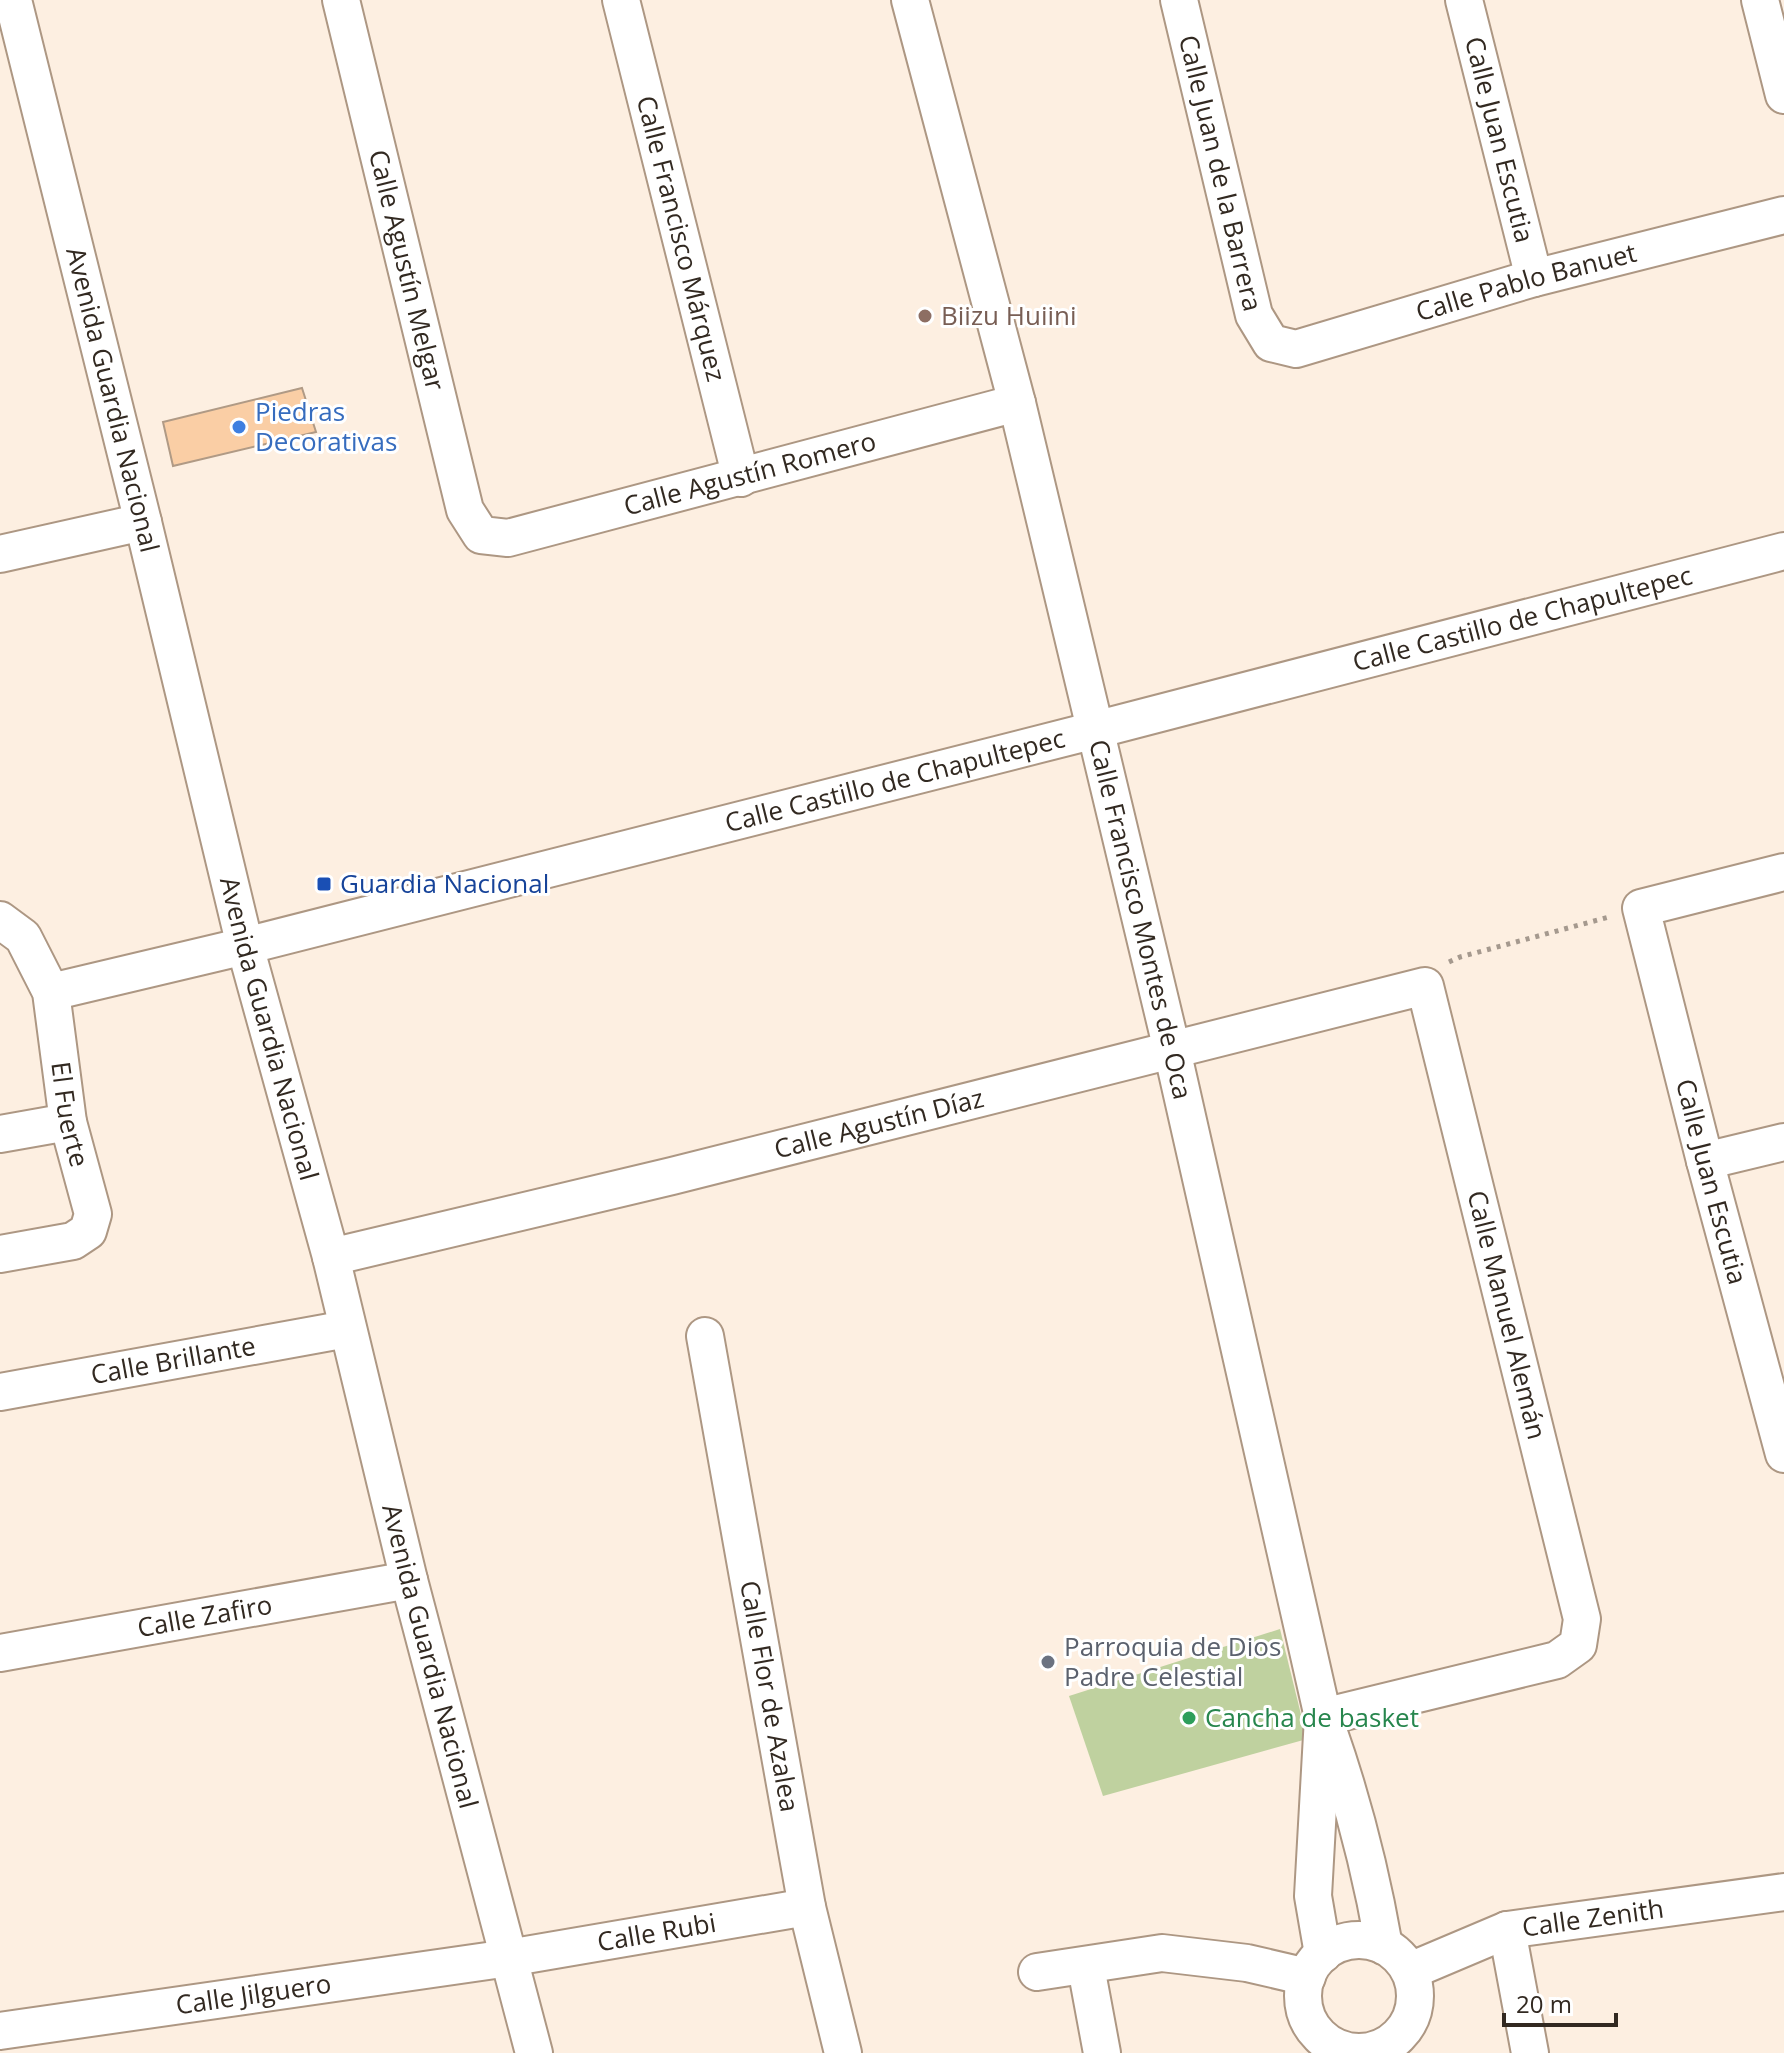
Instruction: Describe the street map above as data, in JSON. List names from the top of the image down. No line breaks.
{"streets":{"street":["Calle Juan Escutia","Calle Juan de la Barrera","Calle Francisco Márquez","Calle Agustín Melgar","Calle Pablo Banuet","Avenida Guardia Nacional","Calle Agustín Romero","Calle Castillo de Chapultepec","Calle Francisco Montes de Oca","El Fuerte","Calle Agustín Díaz","Calle Manuel Alemán","Calle Brillante","Calle Zafiro","Calle Flor de Azalea","Calle Zenith","Calle Rubi","Calle Jilguero"]},"crossings":[["Calle Juan Escutia","Calle Pablo Banuet"],["Calle Juan de la Barrera","Calle Pablo Banuet"],["Calle Francisco Márquez","Calle Agustín Romero"],["Calle Agustín Melgar","Calle Agustín Romero"],["Avenida Guardia Nacional","Calle Castillo de Chapultepec"],["Avenida Guardia Nacional","Calle Agustín Díaz"],["Avenida Guardia Nacional","Calle Brillante"],["Avenida Guardia Nacional","Calle Zafiro"],["Avenida Guardia Nacional","Calle Rubi"],["Avenida Guardia Nacional","Calle Jilguero"],["Calle Agustín Romero","Calle Francisco Montes de Oca"],["Calle Castillo de Chapultepec","Calle Francisco Montes de Oca"],["Calle Castillo de Chapultepec","El Fuerte"],["Calle Francisco Montes de Oca","Calle Agustín Díaz"],["Calle Francisco Montes de Oca","Calle Manuel Alemán"],["Calle Francisco Montes de Oca","Calle Zenith"],["Calle Agustín Díaz","Calle Manuel Alemán"],["Calle Flor de Azalea","Calle Rubi"],["Calle Rubi","Calle Jilguero"]],"places":{"other":["Biizu Huiini","Piedras Decorativas","Parroquia de Dios Padre Celestial","Cancha de basket"],"transit":["Guardia Nacional"]},"scale_bar":"20 m"}
